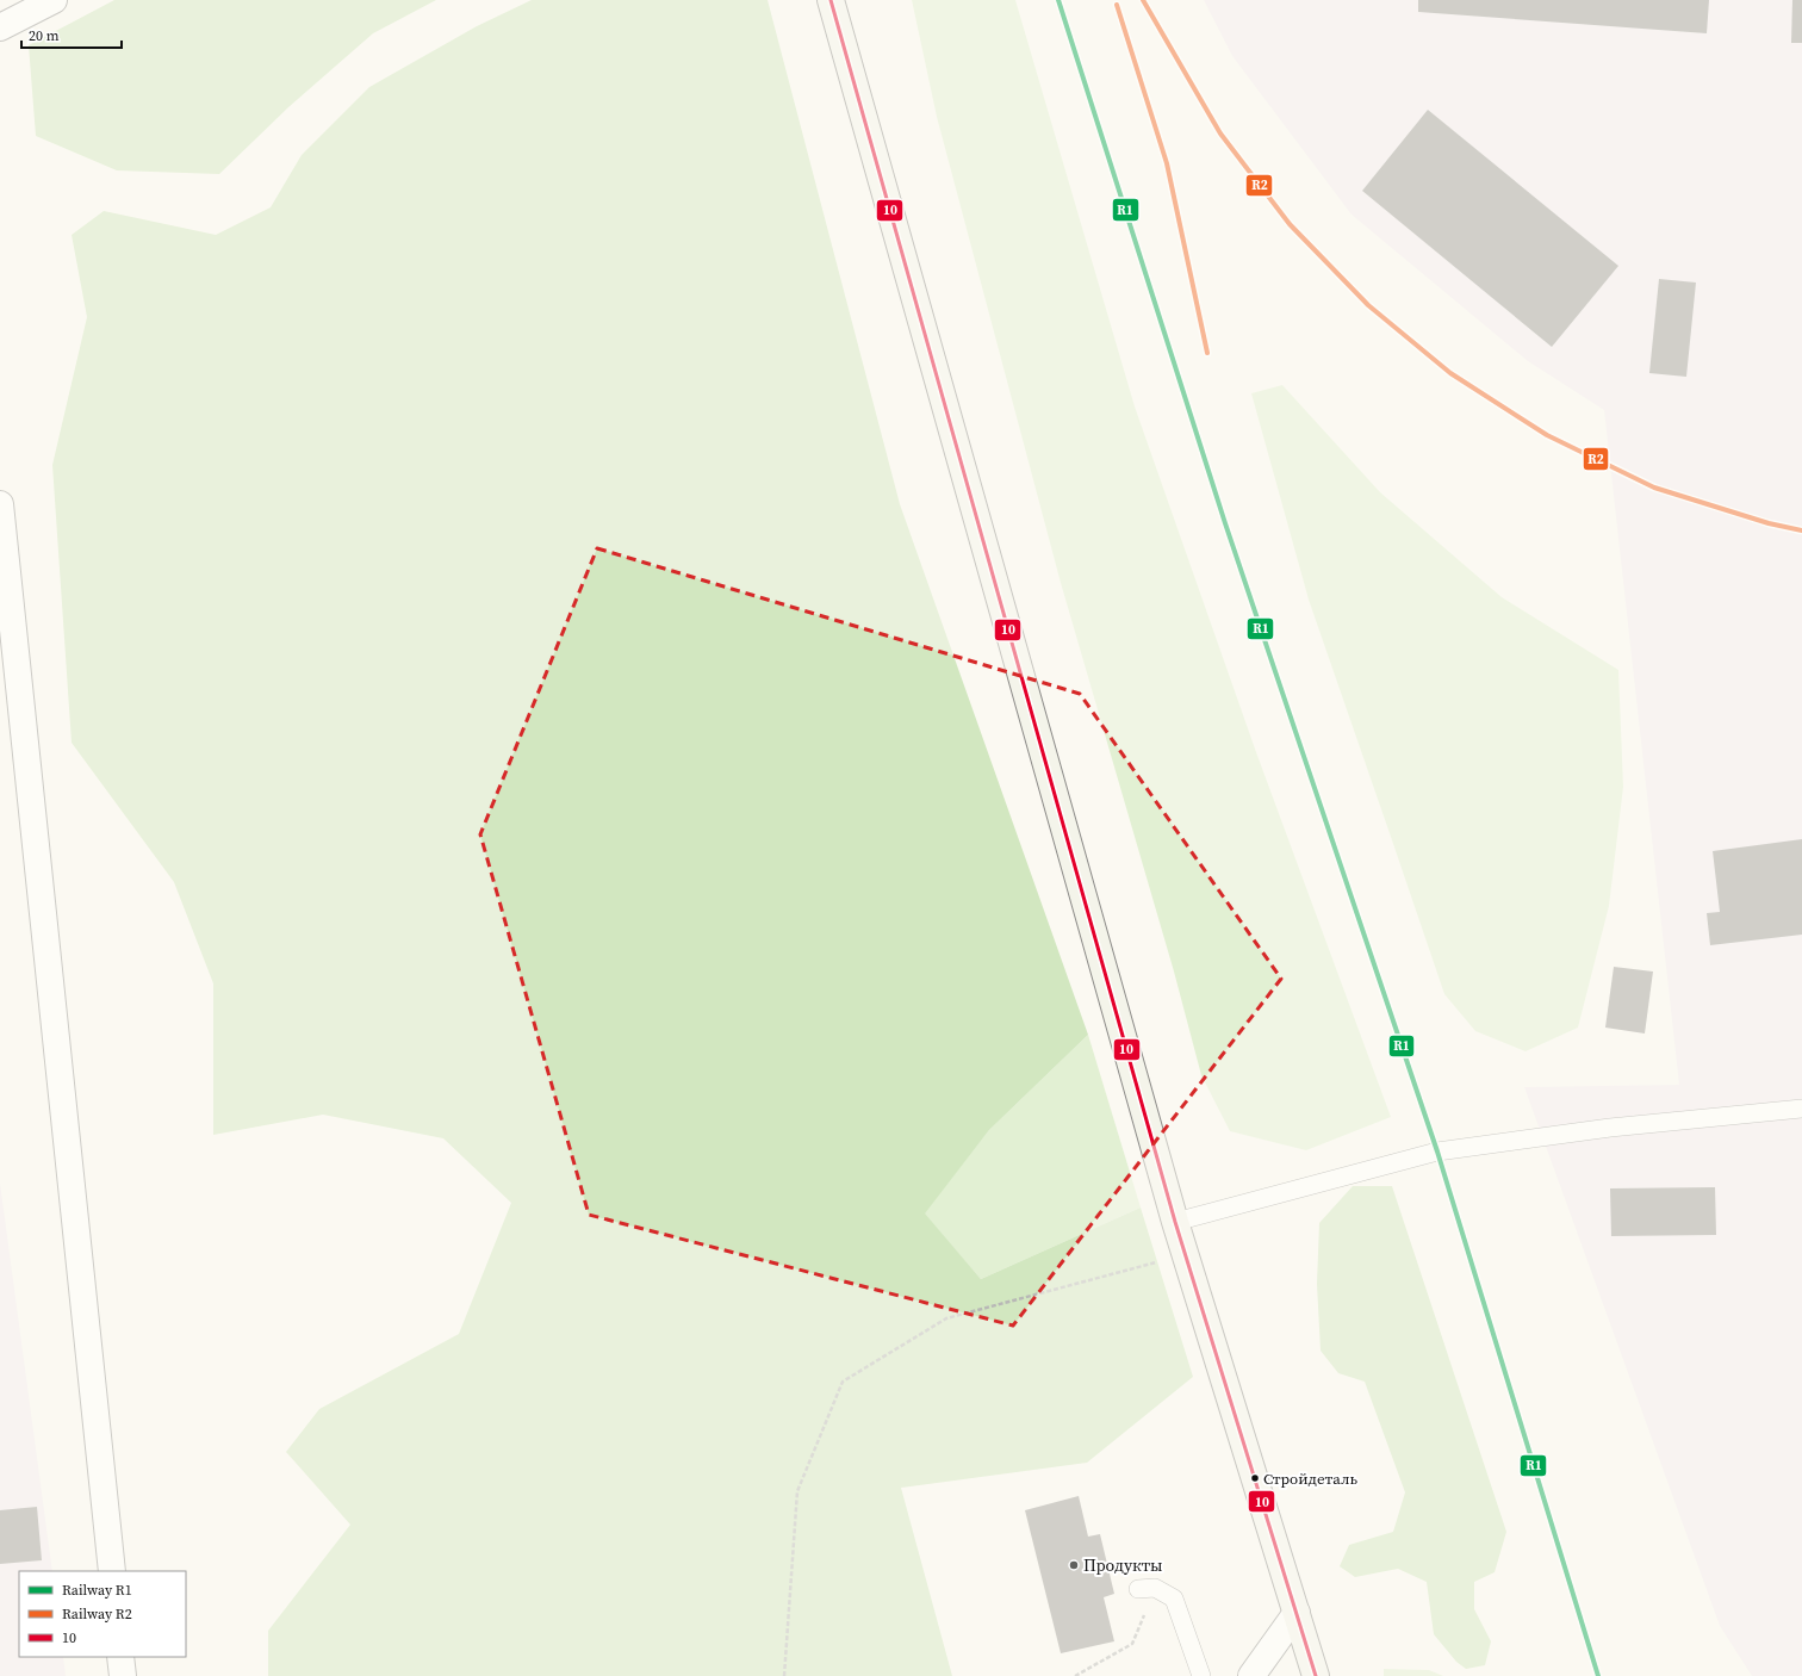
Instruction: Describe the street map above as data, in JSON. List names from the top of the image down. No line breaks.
{"places":["Стройдеталь","Продукты"],"lines":["rail line R1","rail line R2","transit line 10"],"legend":["Railway R1","Railway R2","10"],"scale_bar":"20 m"}
